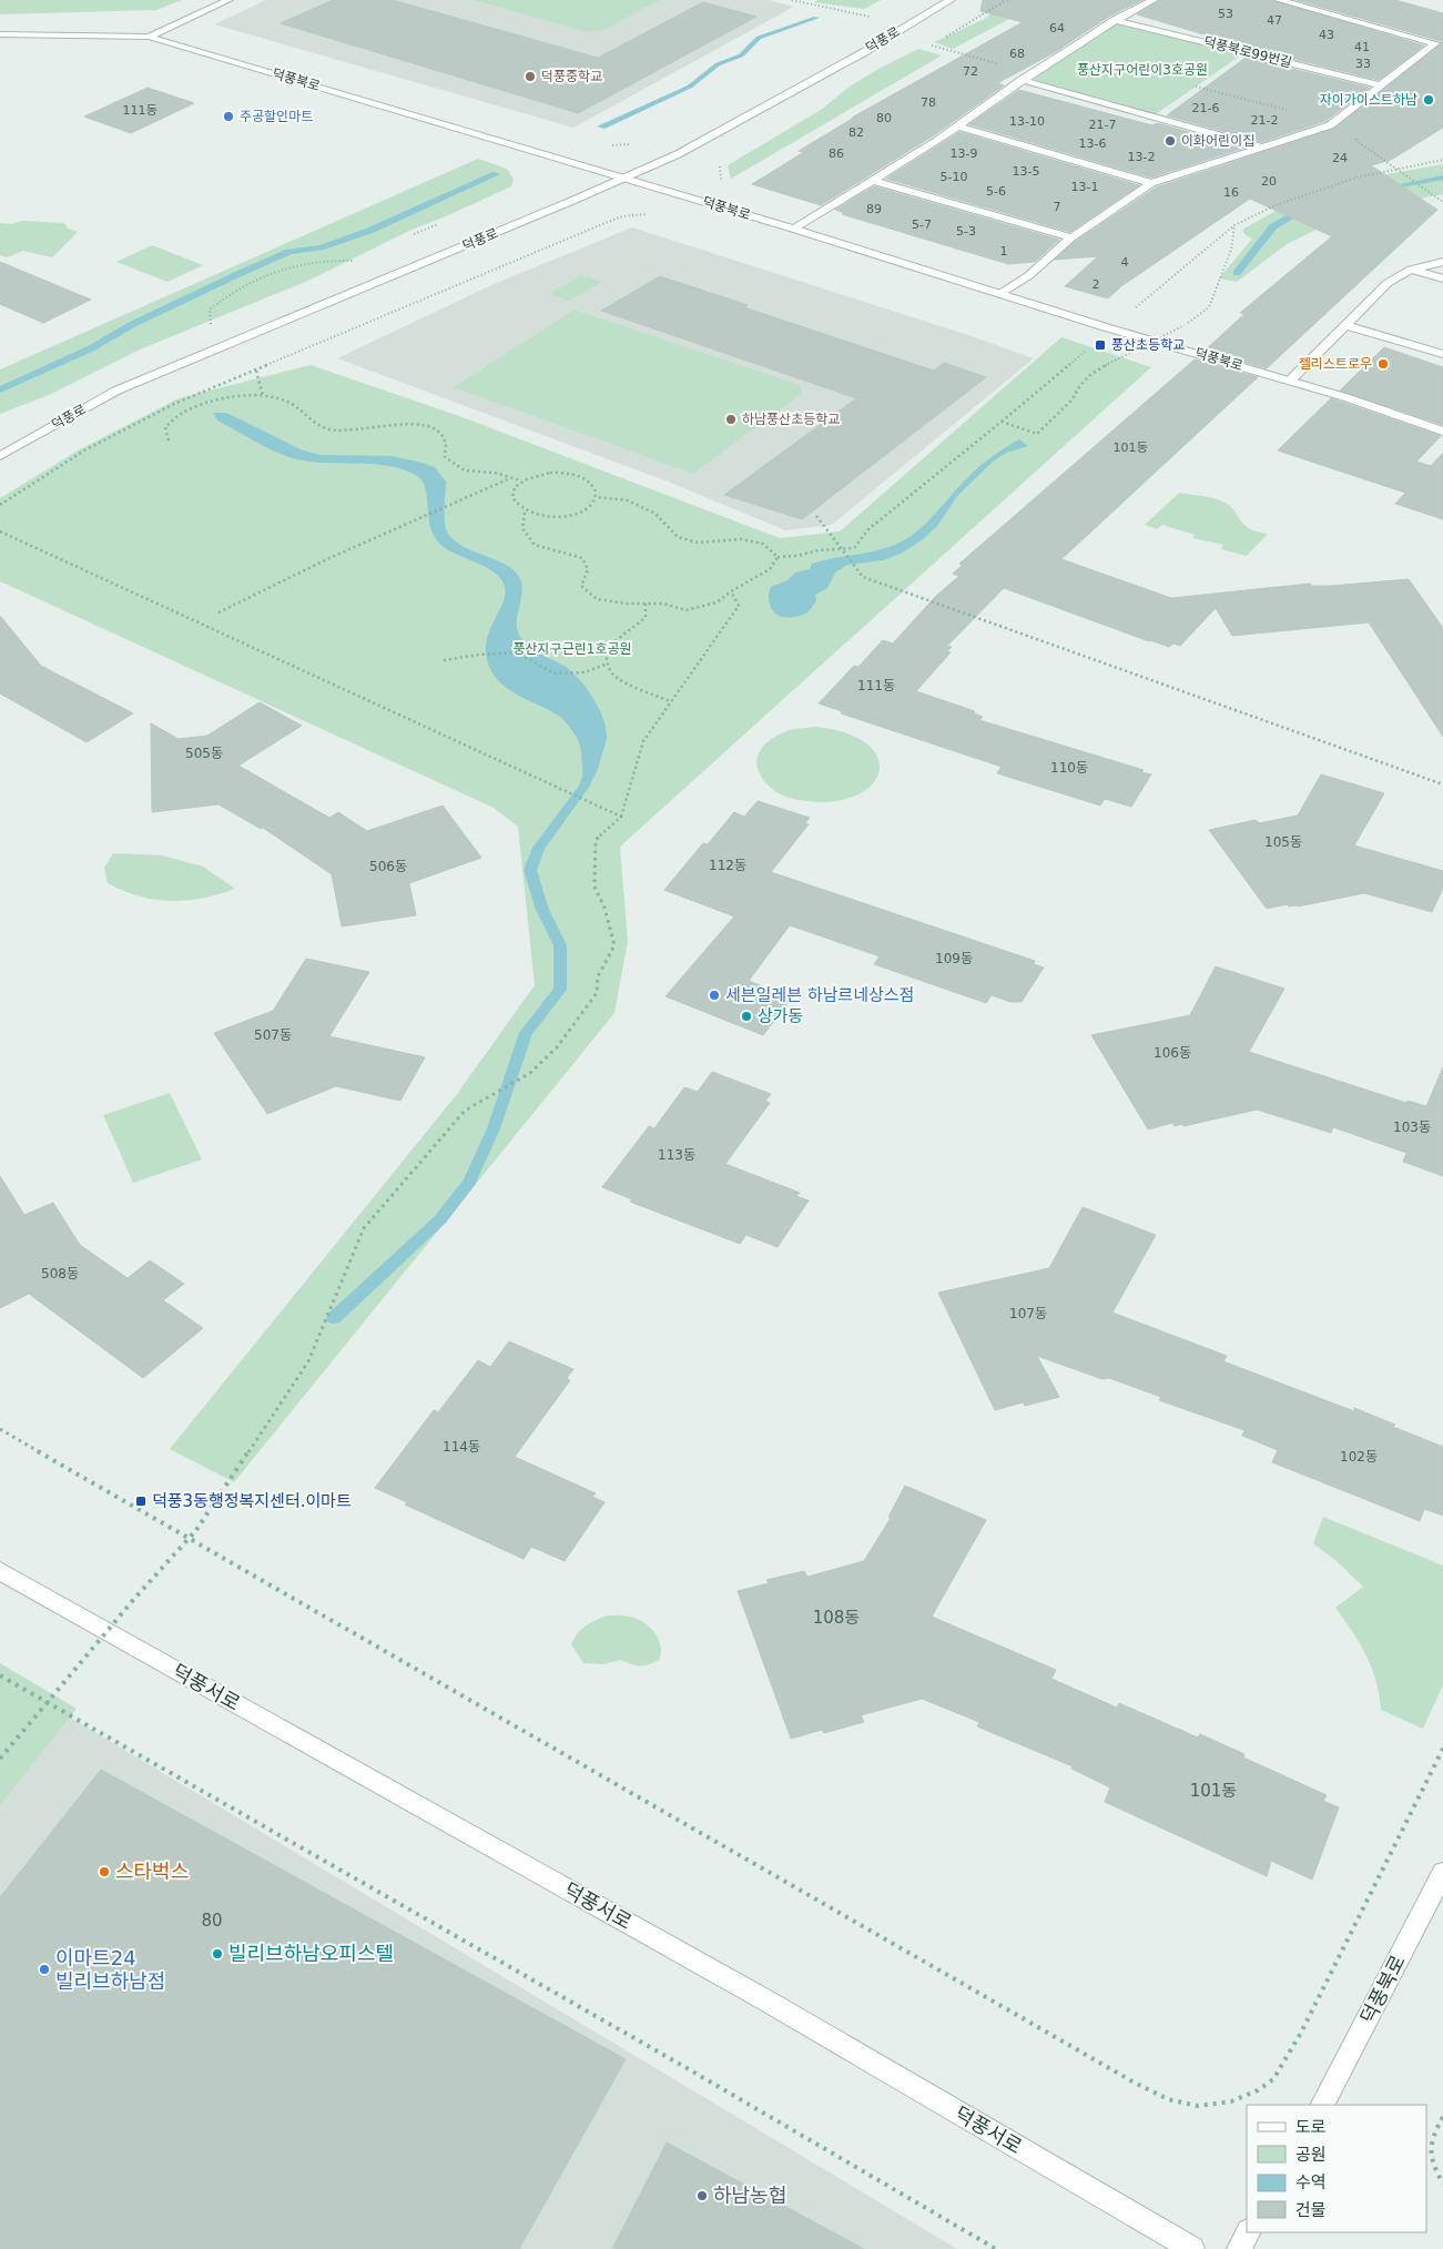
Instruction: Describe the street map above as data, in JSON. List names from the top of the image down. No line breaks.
{"streets":{"street":["덕풍로","덕풍북로99번길","덕풍북로","덕풍서로"]},"crossings":[["덕풍로","덕풍북로"]],"parks":["풍산지구어린이3호공원","풍산지구근린1호공원"],"places":{"other":["덕풍중학교","자이가이스트하남","주공할인마트","이화어린이집","젤리스트로우","하남풍산초등학교","세븐일레븐 하남르네상스점","상가동","스타벅스","빌리브하남오피스텔","이마트24 빌리브하남점","하남농협"],"transit":["풍산초등학교","덕풍3동행정복지센터.이마트"]},"house_numbers":["53","47","64","43","41","68","33","72","78","21-6","111동","80","21-2","13-10","21-7","82","13-6","86","13-9","13-2","24","13-5","5-10","20","13-1","5-6","16","7","89","5-7","5-3","1","4","2","101동","111동","505동","110동","105동","112동","506동","109동","507동","106동","103동","113동","508동","107동","114동","102동","108동","101동","80"],"legend":["도로","공원","수역","건물"]}
